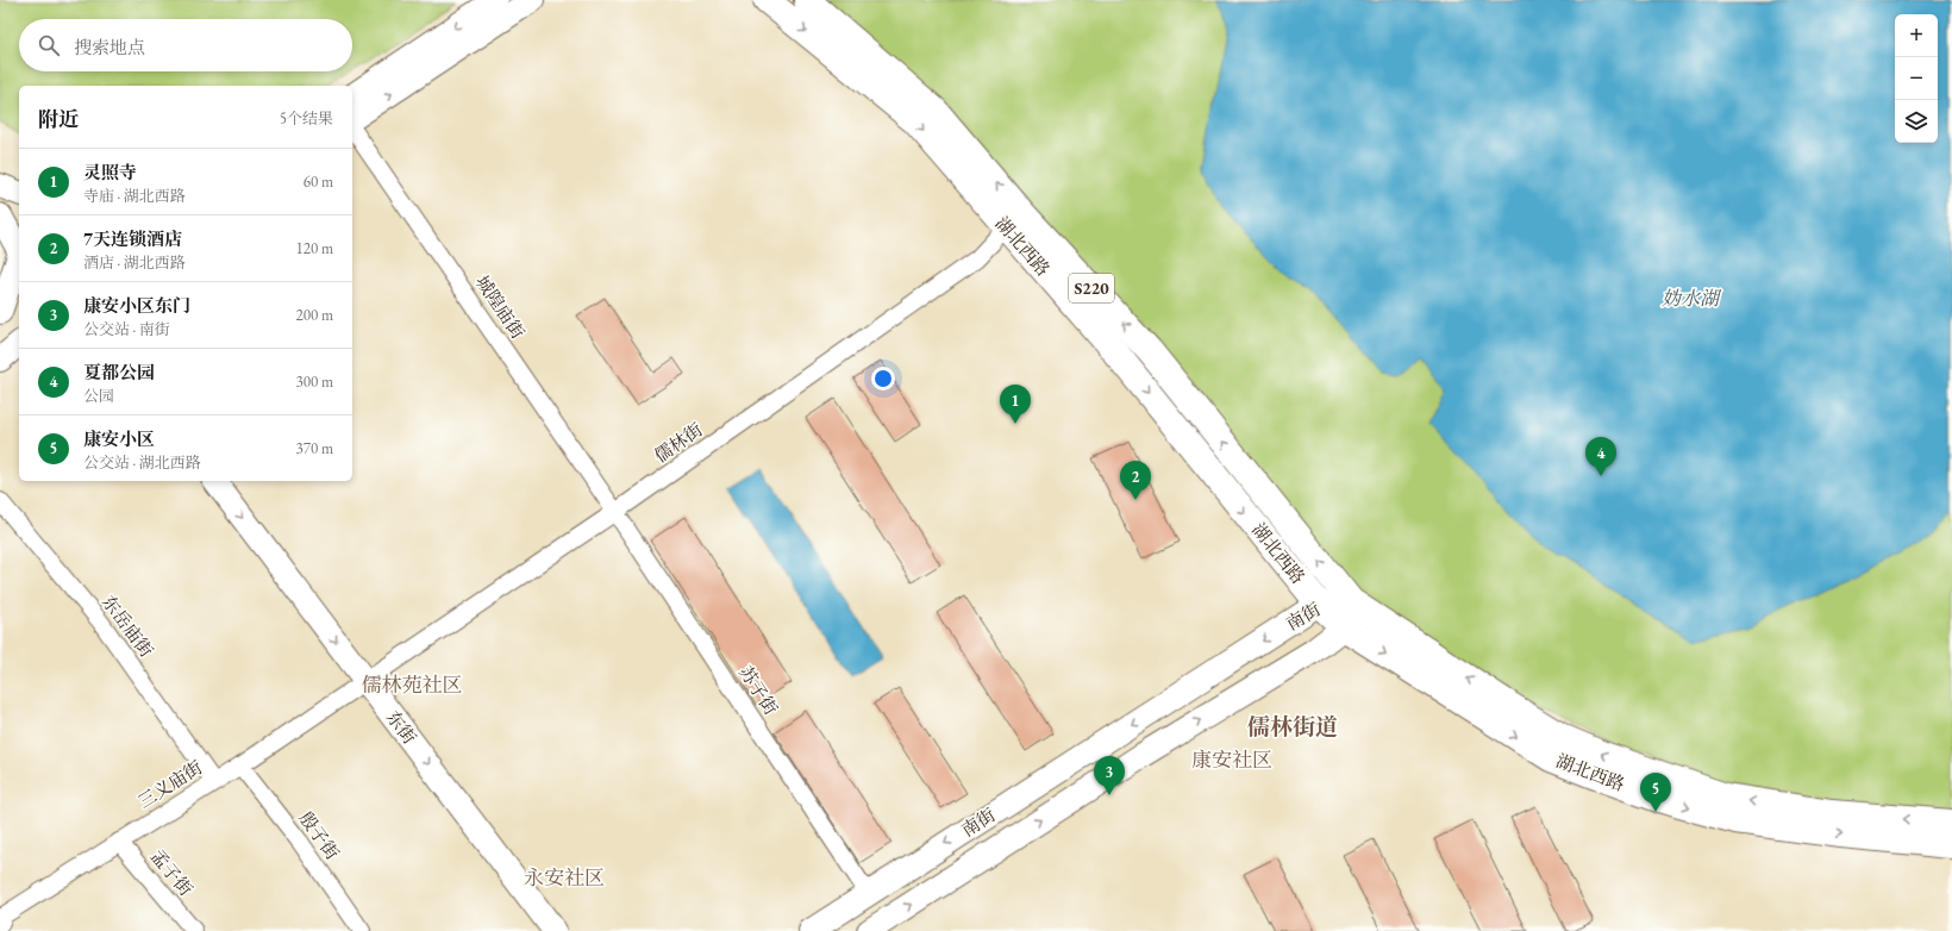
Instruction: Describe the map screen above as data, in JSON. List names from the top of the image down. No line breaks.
{"streets":{"main road":["湖北西路","S220"],"street":["城隍庙街","儒林街","南街","东岳庙街","苏子街","东街","三义庙街","殷子街","孟子街"]},"crossings":[["湖北西路","儒林街"],["湖北西路","南街"],["城隍庙街","儒林街"],["城隍庙街","苏子街"],["儒林街","苏子街"],["儒林街","东街"],["儒林街","三义庙街"],["南街","苏子街"],["东岳庙街","三义庙街"],["东街","三义庙街"],["三义庙街","殷子街"],["三义庙街","孟子街"]],"one_way":["东街"],"districts":["儒林苑社区","儒林街道","康安社区","永安社区"],"water":["妫水湖"],"page":{"map_buttons":["+","−"],"search":"搜索地点","heading":["附近","5个结果"],"list":[{"mark":"1","name":"灵照寺","note":"寺庙 · 湖北西路","value":"60 m"},{"mark":"2","name":"7天连锁酒店","note":"酒店 · 湖北西路","value":"120 m"},{"mark":"3","name":"康安小区东门","note":"公交站 · 南街","value":"200 m"},{"mark":"4","name":"夏都公园","note":"公园","value":"300 m"},{"mark":"5","name":"康安小区","note":"公交站 · 湖北西路","value":"370 m"}],"pins":["1","4","2","3","5"]}}
